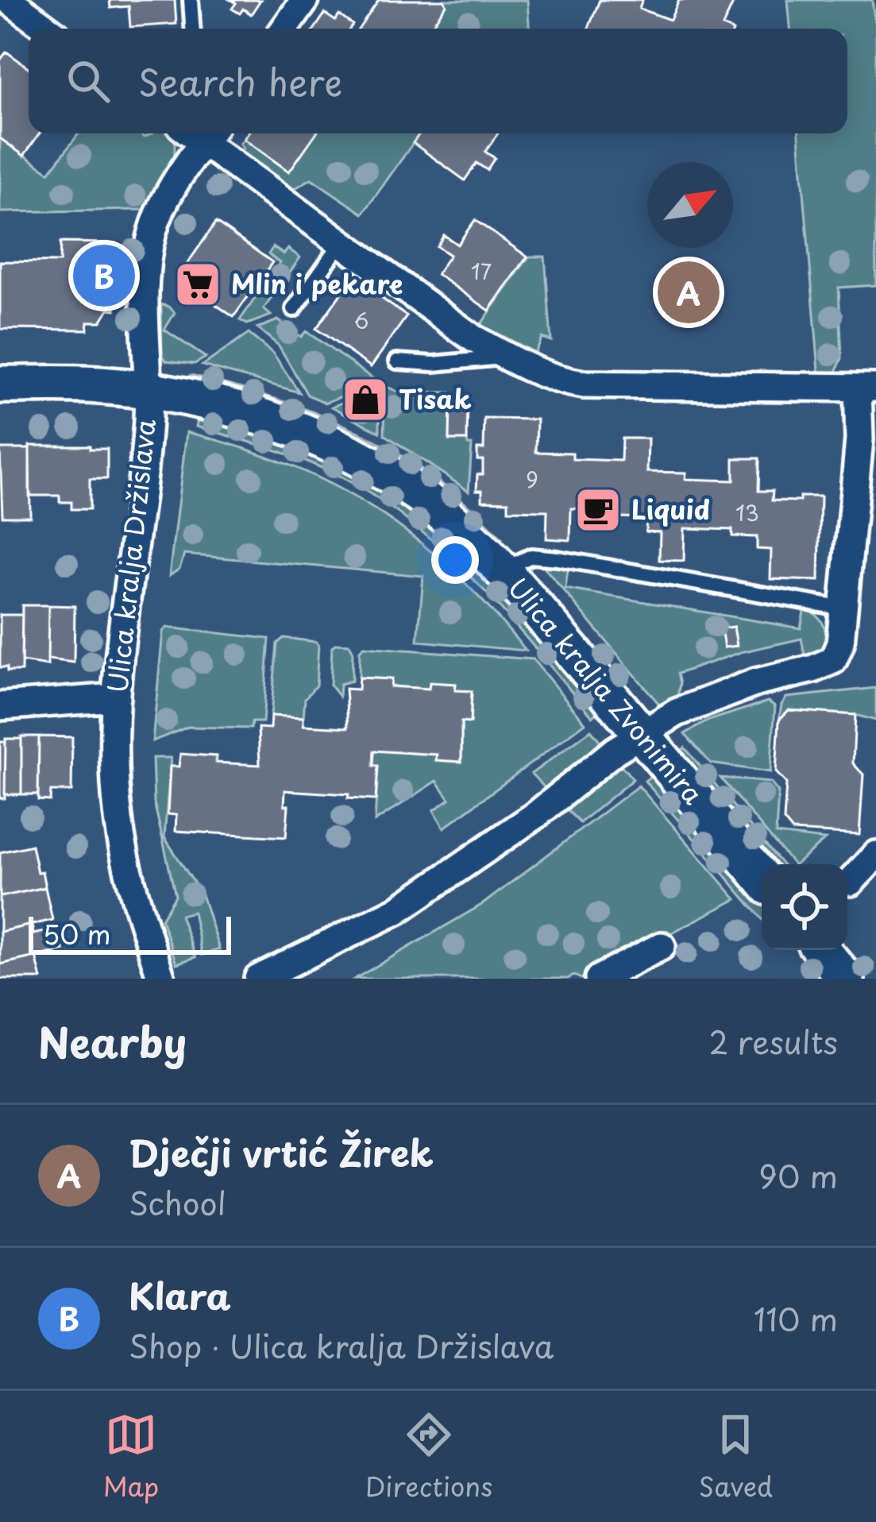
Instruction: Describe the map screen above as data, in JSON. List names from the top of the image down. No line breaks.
{"streets":{"main road":["Ulica kralja Zvonimira"],"street":["Ulica kralja Držislava"]},"crossings":[["Ulica kralja Držislava","Ulica kralja Zvonimira"]],"places":{"supermarket":["Mlin i pekare"],"shop":["Tisak"],"cafe":["Liquid"]},"house_numbers":["17","6","9","13"],"scale_bar":"50 m","north":"top right","page":{"search":"Search here","pins":["B","A"],"scale":"50 m","heading":["Nearby","2 results"],"list":[{"mark":"A","name":"Dječji vrtić Žirek","note":"School","value":"90 m"},{"mark":"B","name":"Klara","note":"Shop · Ulica kralja Držislava","value":"110 m"}],"nav":["Map","Directions","Saved"]}}
